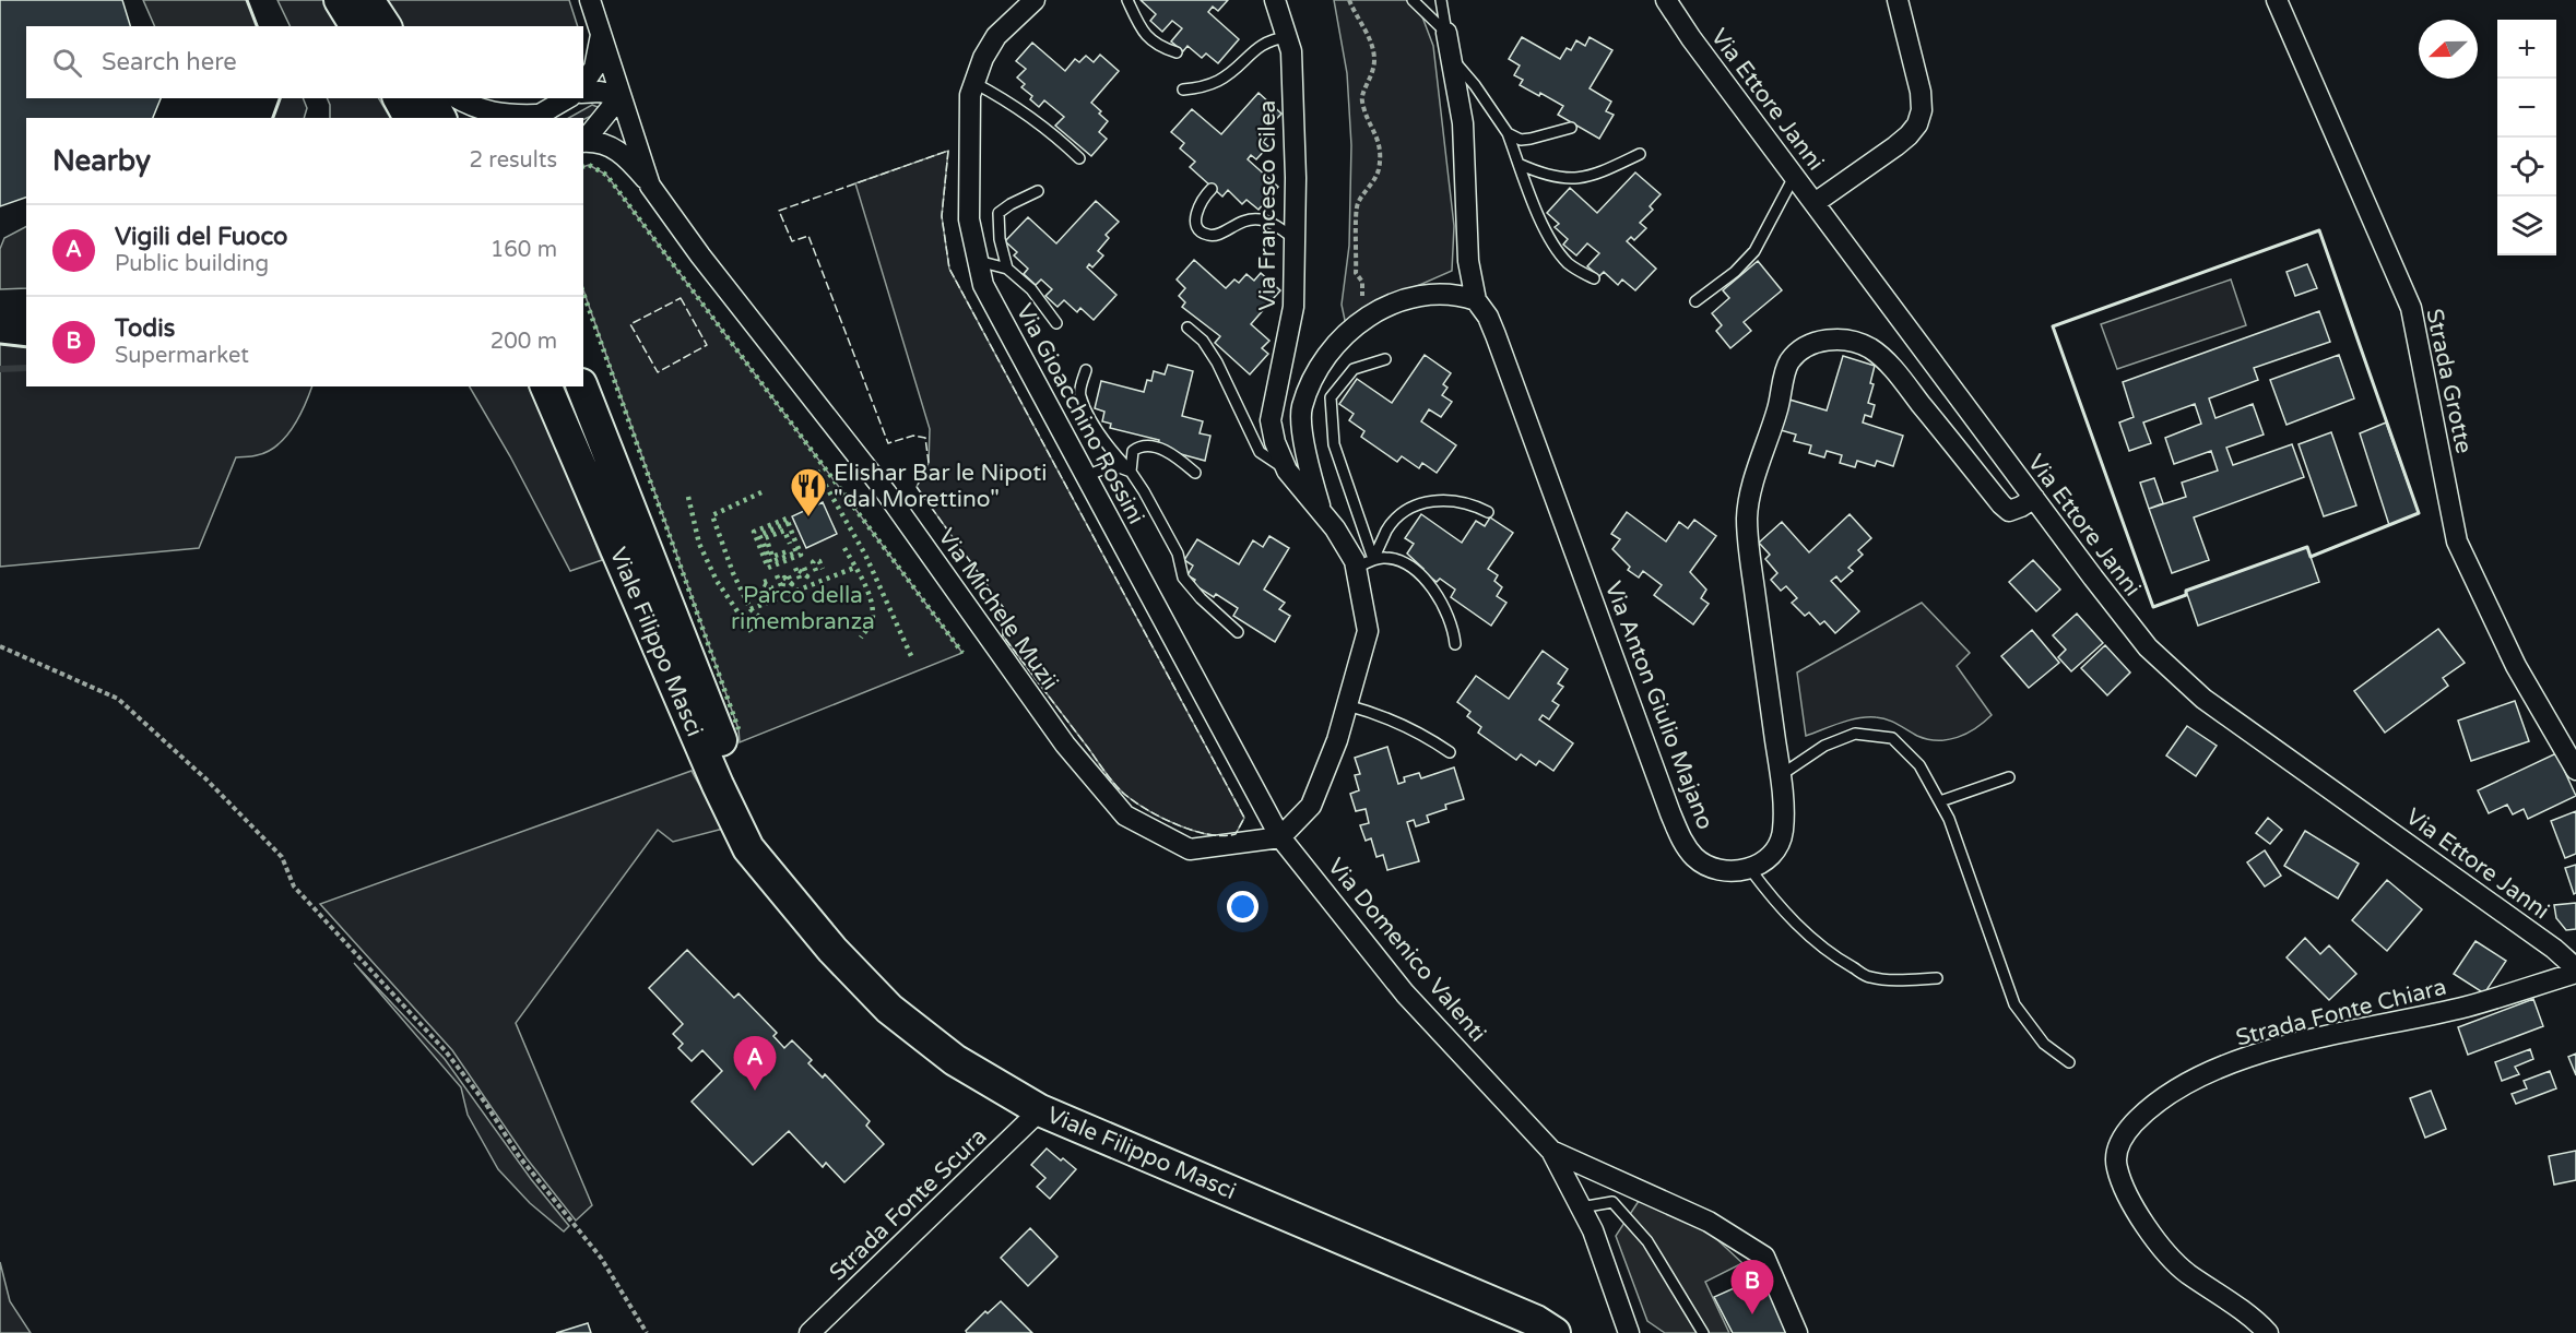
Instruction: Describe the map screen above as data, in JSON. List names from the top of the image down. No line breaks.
{"streets":{"main road":["Viale Filippo Masci"],"street":["Via Ettore Janni","Via Francesco Cilea","Strada Grotte","Via Gioacchino Rossini","Via Michele Muzii","Via Anton Giulio Majano","Via Domenico Valenti","Strada Fonte Chiara","Strada Fonte Scura"]},"crossings":[["Via Ettore Janni","Strada Fonte Chiara"],["Via Francesco Cilea","Via Gioacchino Rossini"],["Via Francesco Cilea","Via Michele Muzii"],["Via Francesco Cilea","Via Anton Giulio Majano"],["Via Francesco Cilea","Via Domenico Valenti"],["Via Gioacchino Rossini","Via Michele Muzii"],["Via Gioacchino Rossini","Via Domenico Valenti"],["Via Michele Muzii","Via Domenico Valenti"],["Viale Filippo Masci","Strada Fonte Scura"]],"parks":["Parco della rimembranza"],"places":{"restaurant":["Elishar Bar le Nipoti \"dal Morettino\""]},"north":"left","page":{"map_buttons":["+","−"],"search":"Search here","heading":["Nearby","2 results"],"list":[{"mark":"A","name":"Vigili del Fuoco","note":"Public building","value":"160 m"},{"mark":"B","name":"Todis","note":"Supermarket","value":"200 m"}],"pins":["A","B"]}}
